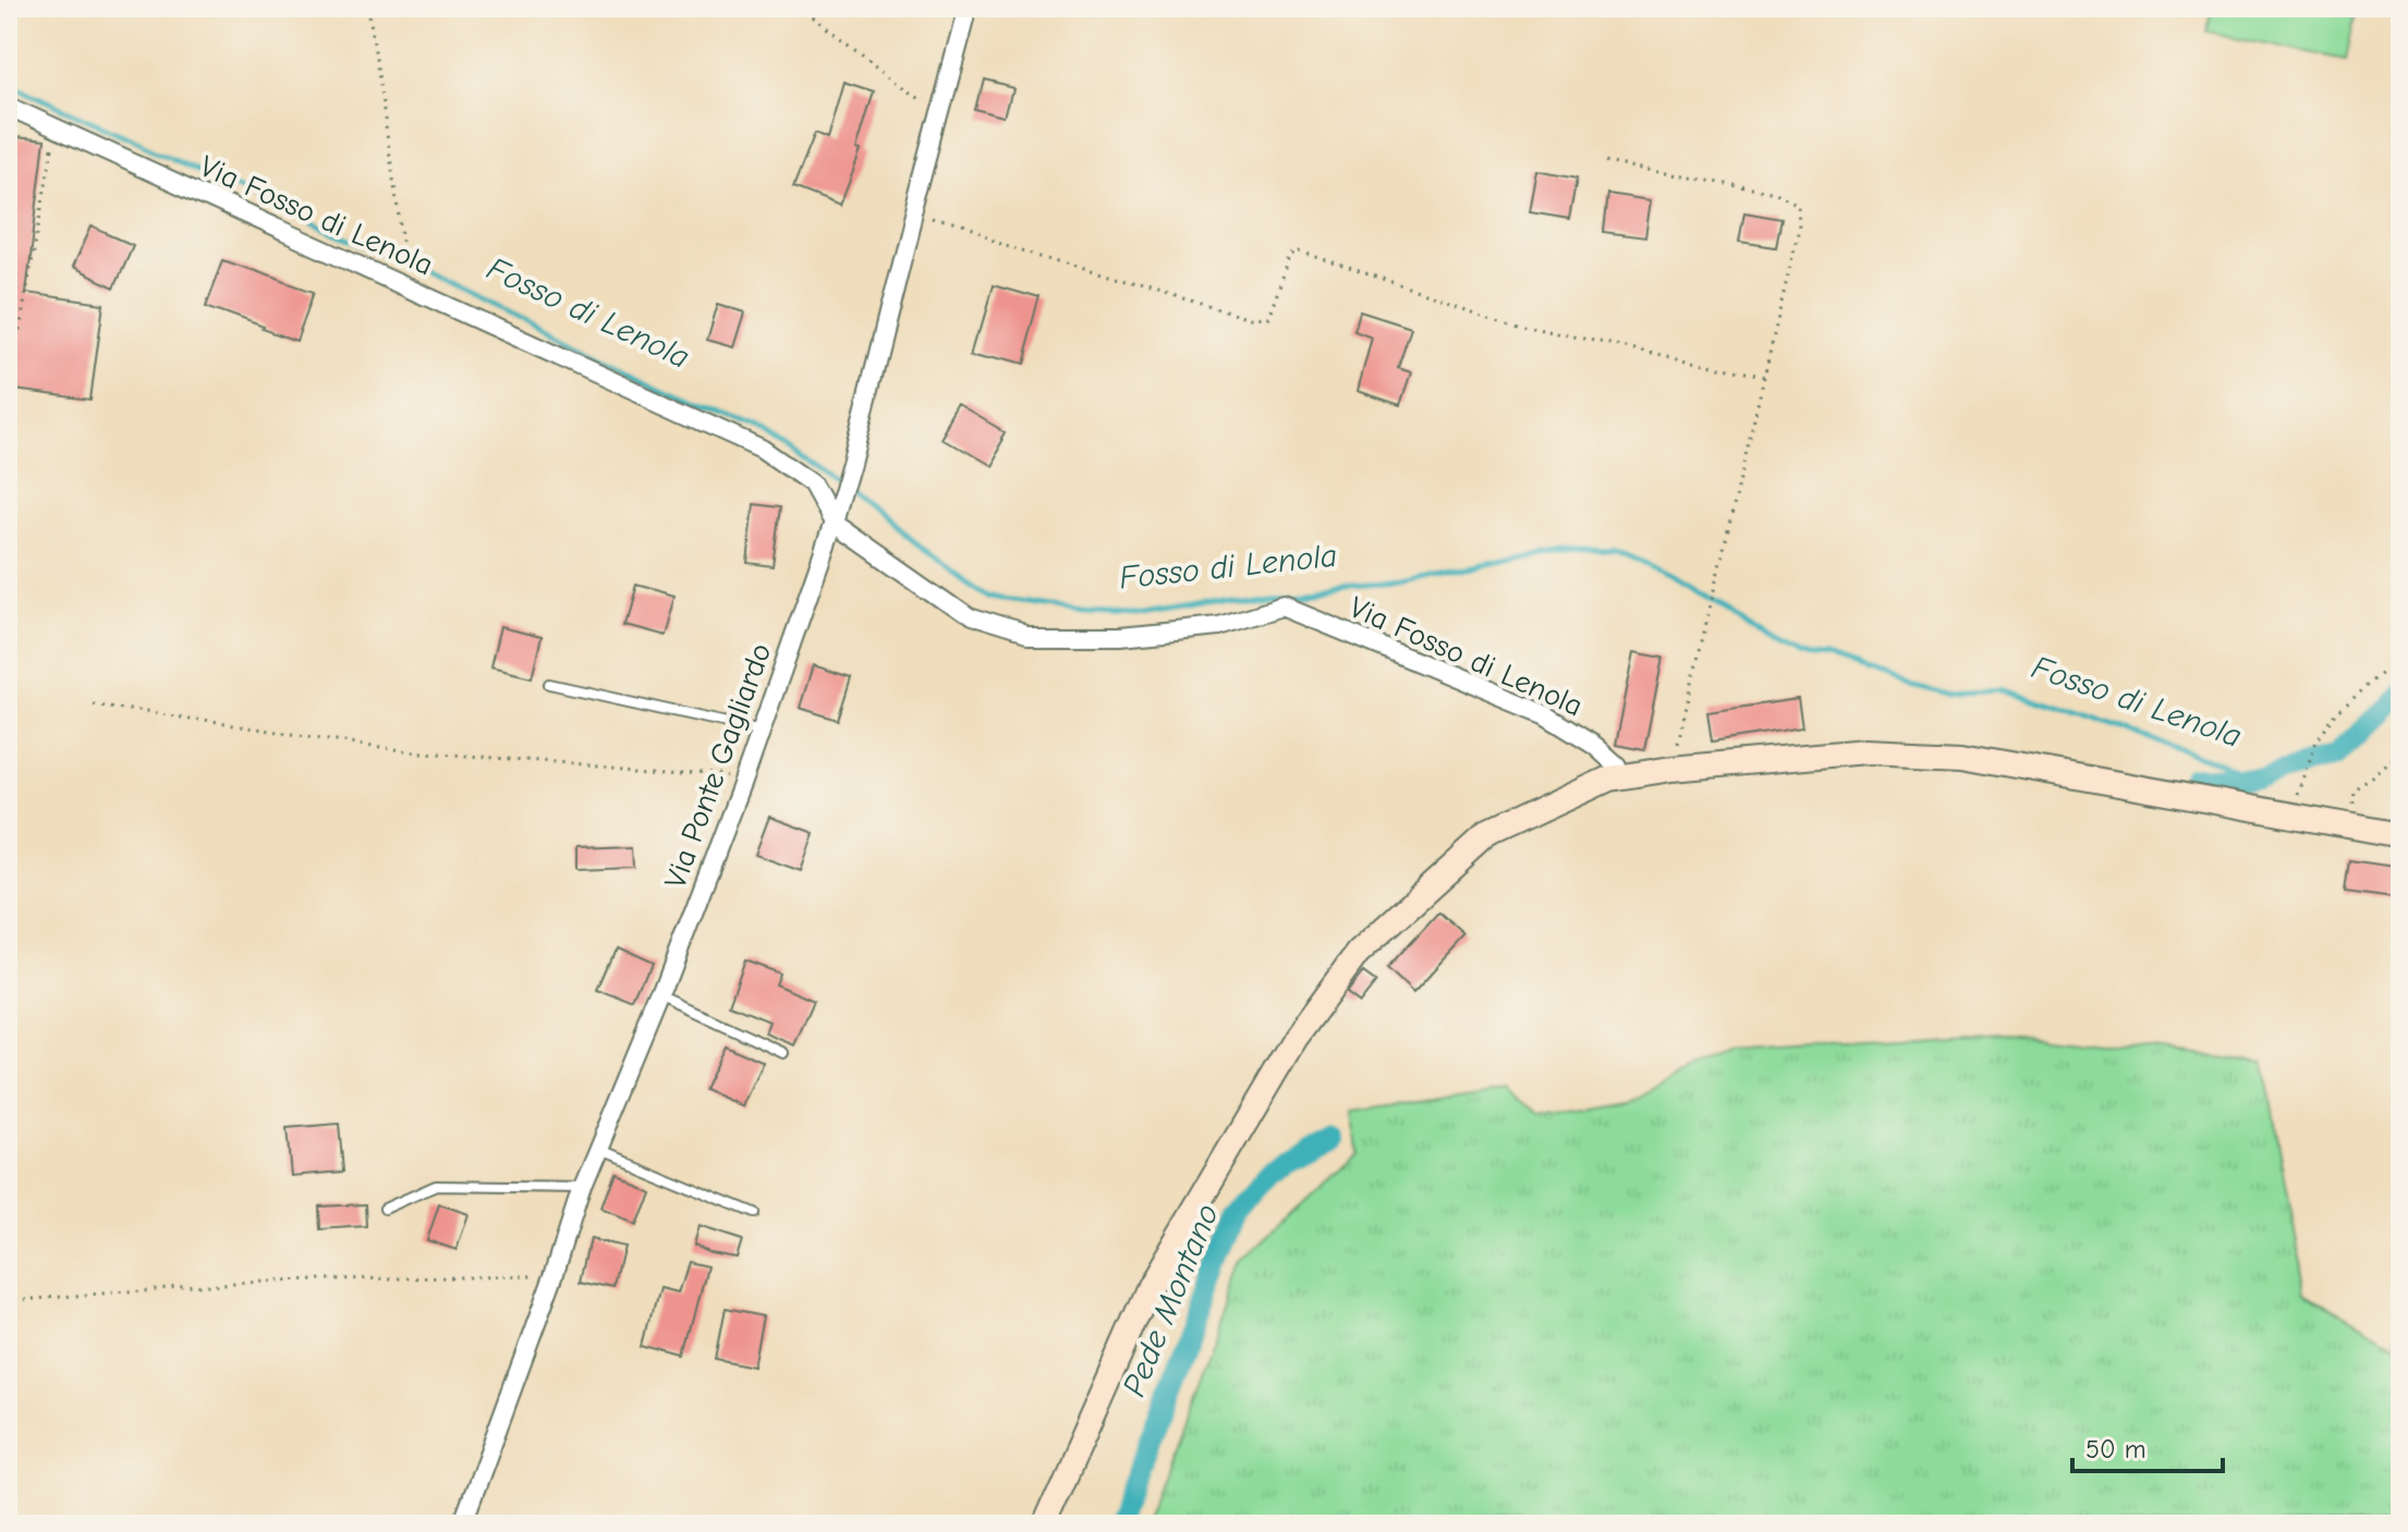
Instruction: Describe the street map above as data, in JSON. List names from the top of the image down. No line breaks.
{"streets":{"street":["Via Fosso di Lenola","Via Ponte Gagliardo"]},"crossings":[["Via Fosso di Lenola","Via Ponte Gagliardo"]],"water":["Fosso di Lenola","Pede Montano"],"scale_bar":"50 m"}
